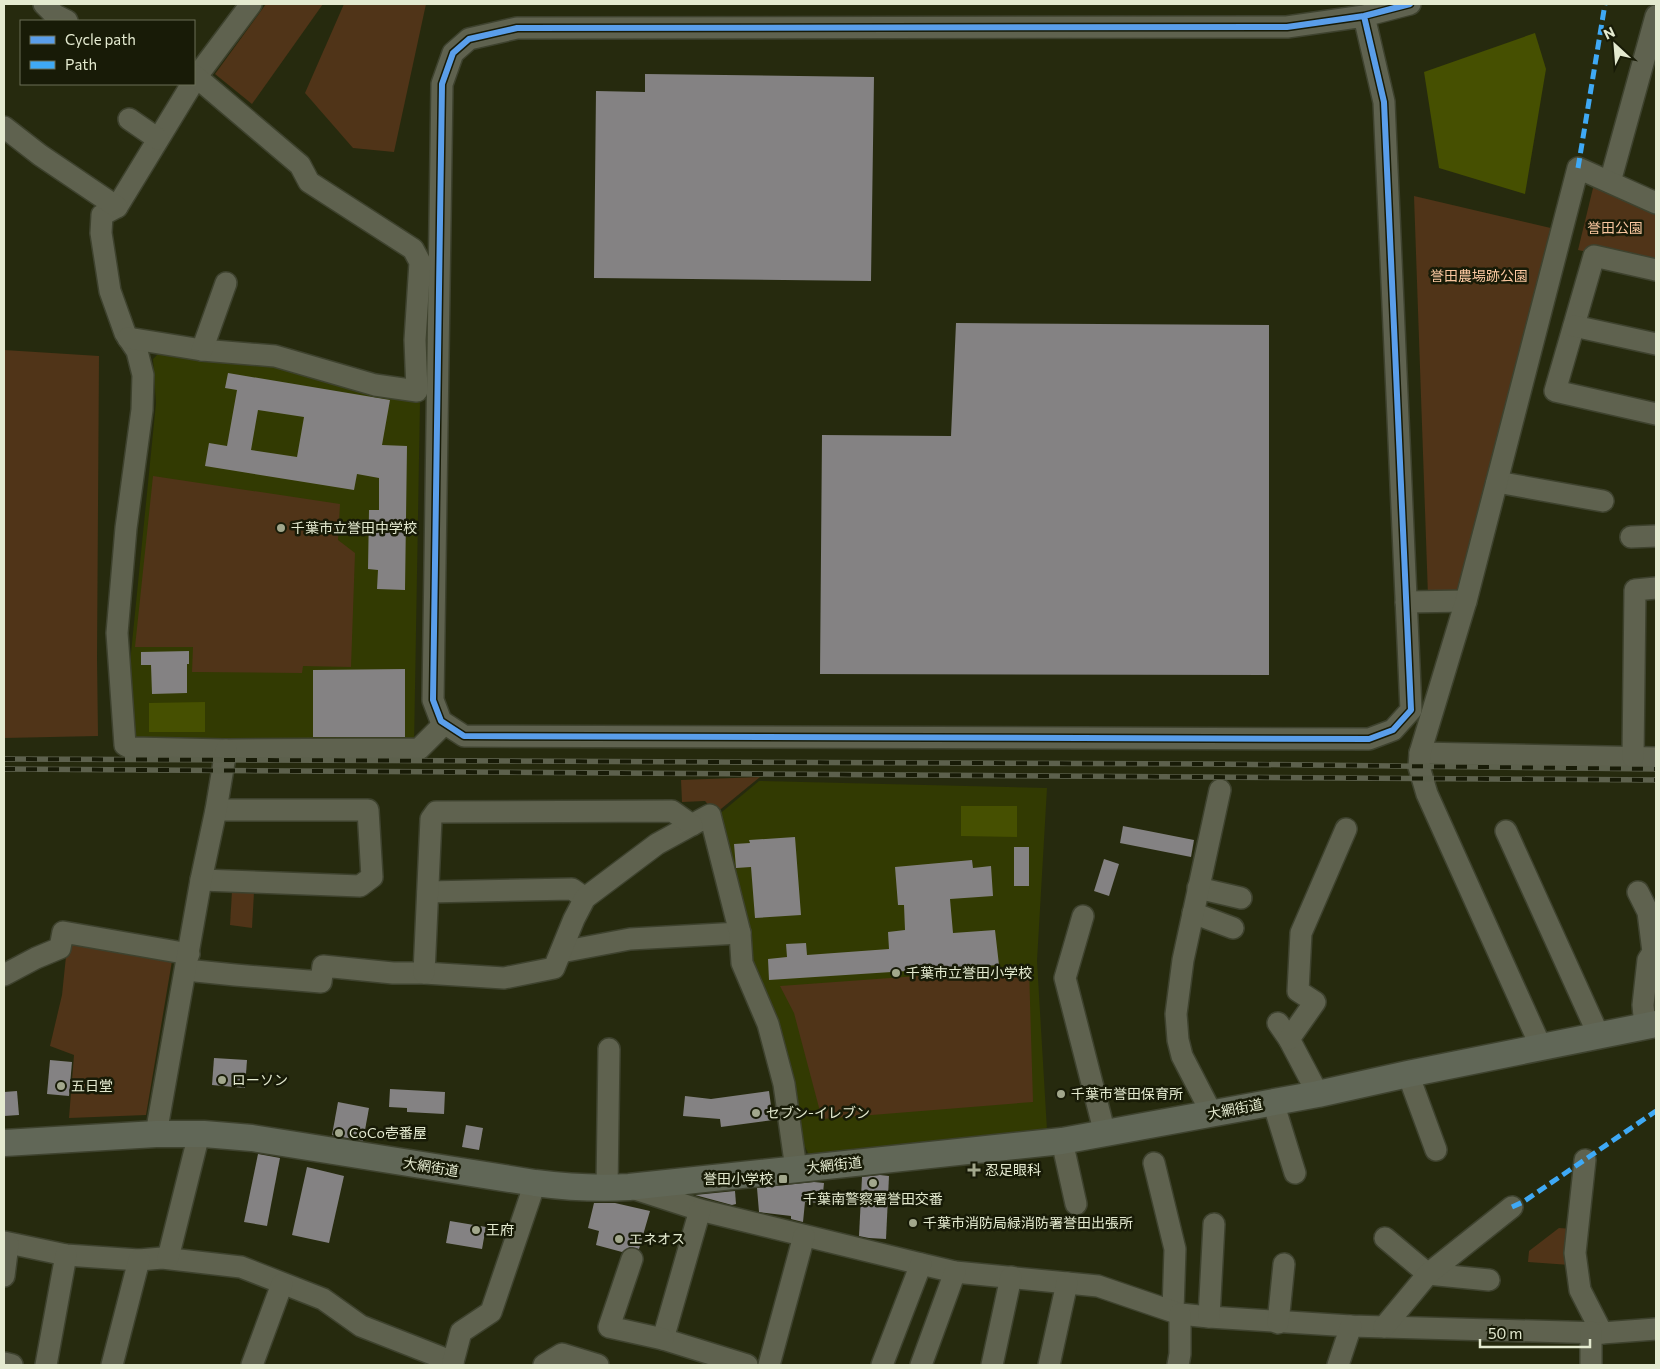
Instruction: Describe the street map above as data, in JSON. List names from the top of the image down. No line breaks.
{"streets":{"main road":["大網街道"]},"parks":["誉田公園","誉田農場跡公園"],"places":{"other":["千葉市立誉田中学校","千葉市立誉田小学校","ローソン","五日堂","千葉市誉田保育所","セブン-イレブン","CoCo壱番屋","千葉南警察署誉田交番","千葉市消防局緑消防署誉田出張所","王府","エネオス"],"health":["忍足眼科"],"transit":["誉田小学校"]},"legend":["Cycle path","Path"],"scale_bar":"50 m","north":"top left"}
